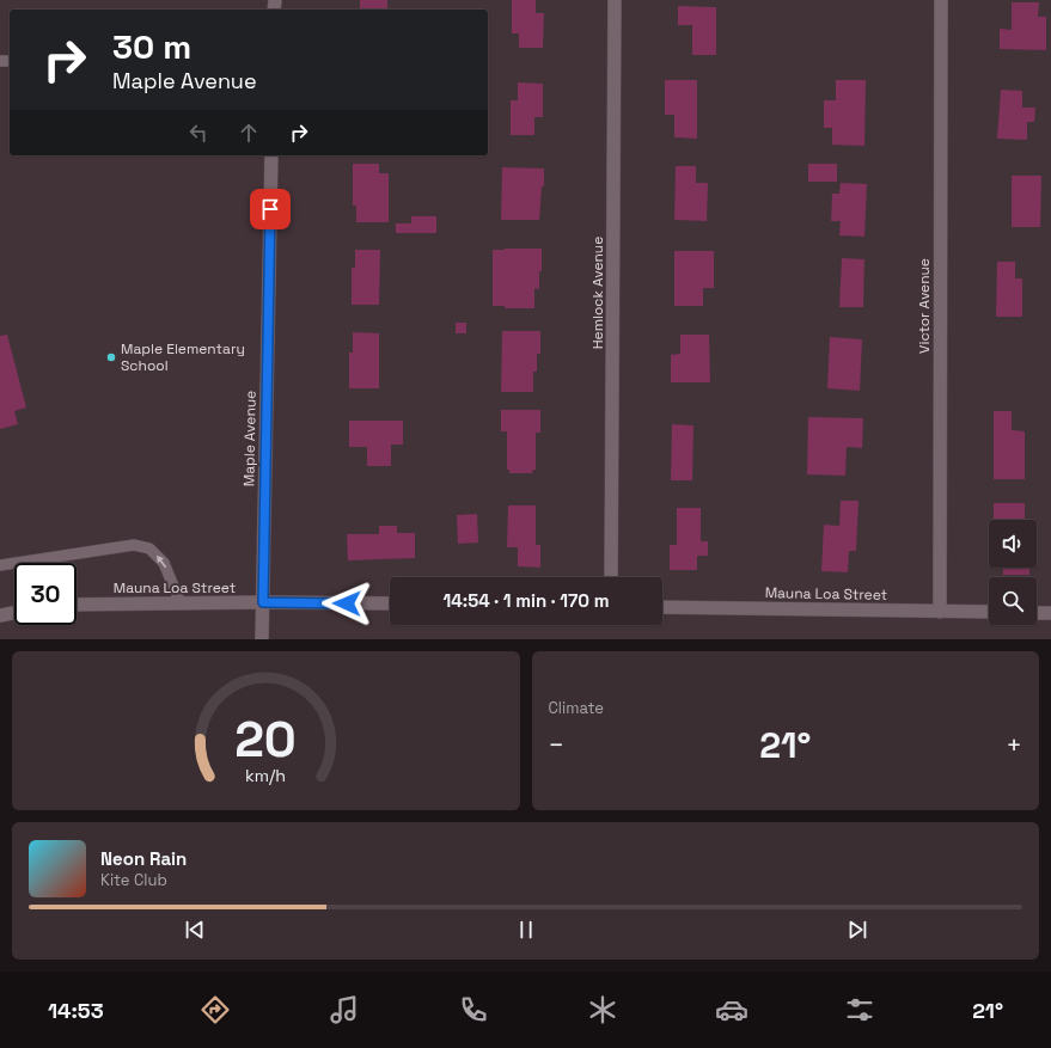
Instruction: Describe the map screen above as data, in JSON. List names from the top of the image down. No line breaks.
{"streets":{"street":["Hemlock Avenue","Victor Avenue","Maple Avenue","Mauna Loa Street"]},"crossings":[["Victor Avenue","Mauna Loa Street"],["Maple Avenue","Mauna Loa Street"]],"places":["Maple Elementary School"],"page":{"turn":["30 m","Maple Avenue"],"limit":"30","trip":"14:54 · 1 min · 170 m","tile":"Climate","heat":["−","21°","+"],"song":["Neon Rain","Kite Club"],"tabs":["14:53","21°"],"gauge":["20","km/h"]}}
